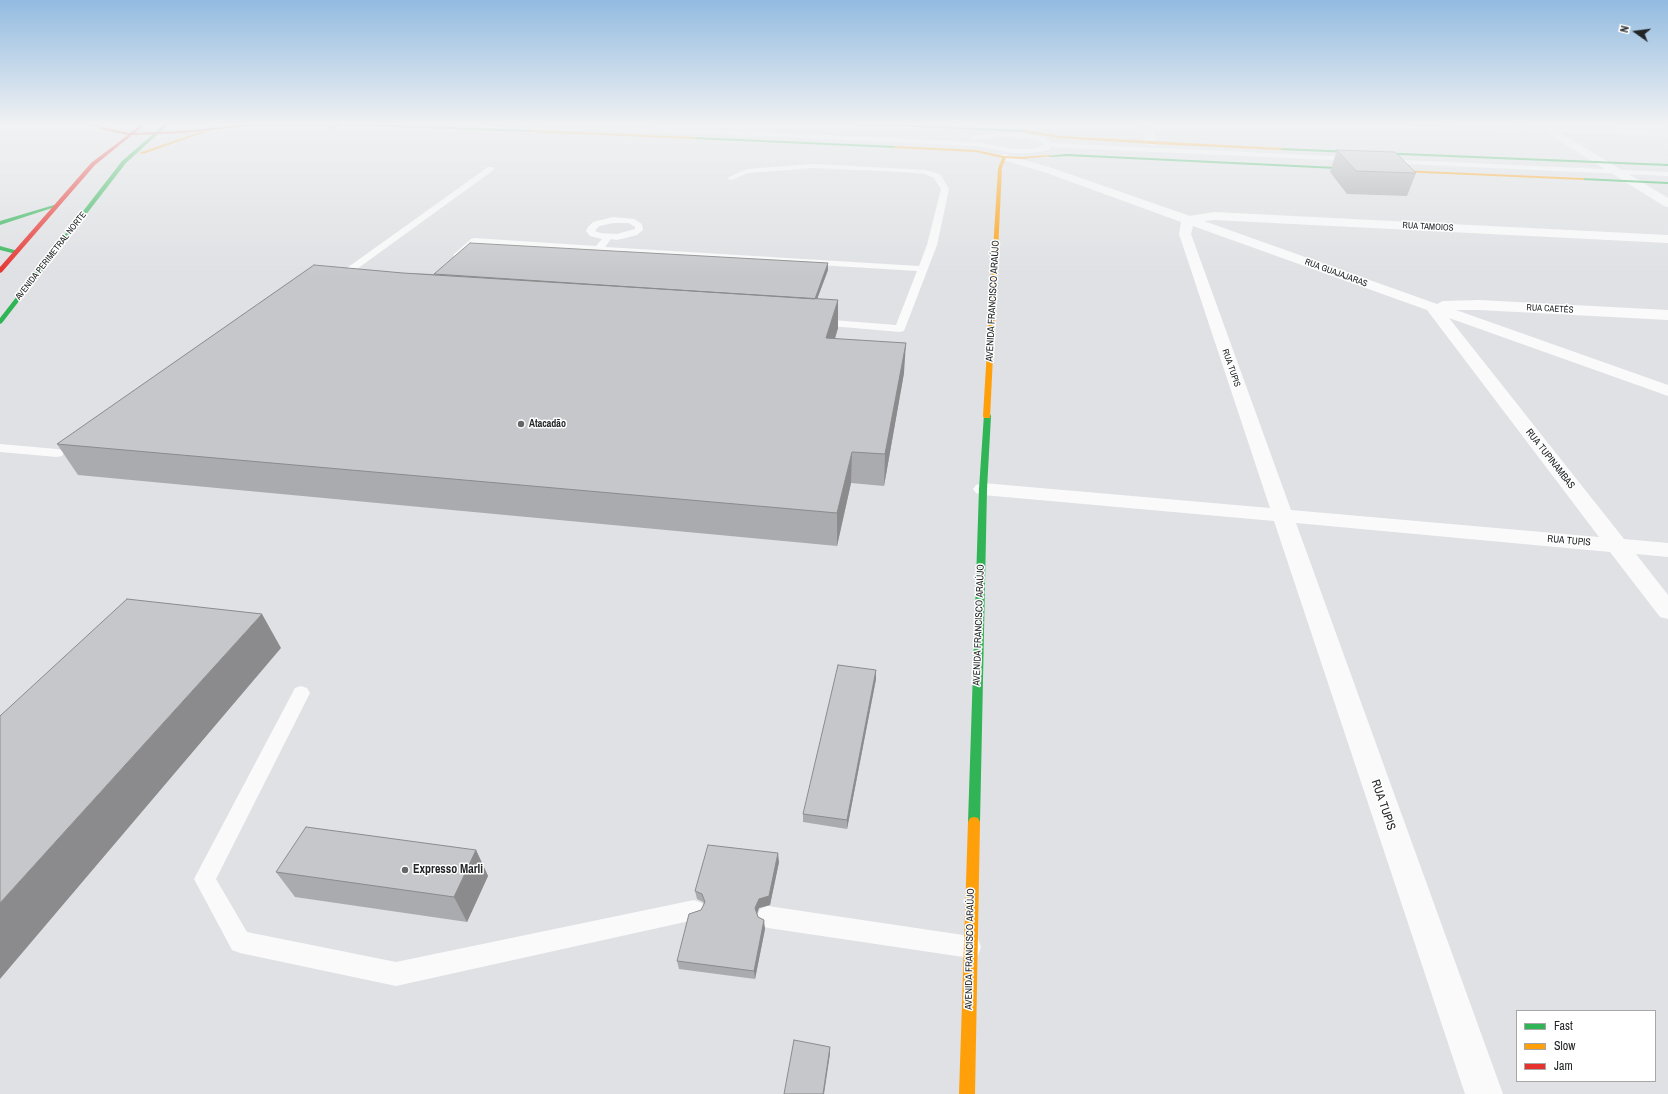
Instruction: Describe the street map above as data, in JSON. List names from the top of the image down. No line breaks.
{"streets":{"main road":["AVENIDA PERIMETRAL NORTE","AVENIDA FRANCISCO ARAÚJO"],"street":["RUA TAMOIOS","RUA GUAJAJARAS","RUA CAETÉS","RUA TUPIS","RUA TUPINAMBAS"]},"crossings":[["RUA TAMOIOS","RUA GUAJAJARAS"],["RUA TAMOIOS","RUA TUPIS"],["RUA GUAJAJARAS","RUA CAETÉS"],["RUA GUAJAJARAS","RUA TUPIS"],["RUA GUAJAJARAS","RUA TUPINAMBAS"],["AVENIDA FRANCISCO ARAÚJO","RUA TUPIS"],["RUA CAETÉS","RUA TUPINAMBAS"],["RUA TUPIS","RUA TUPINAMBAS"]],"places":["Atacadão","Expresso Marli"],"legend":["Fast","Slow","Jam"],"north":"left"}
